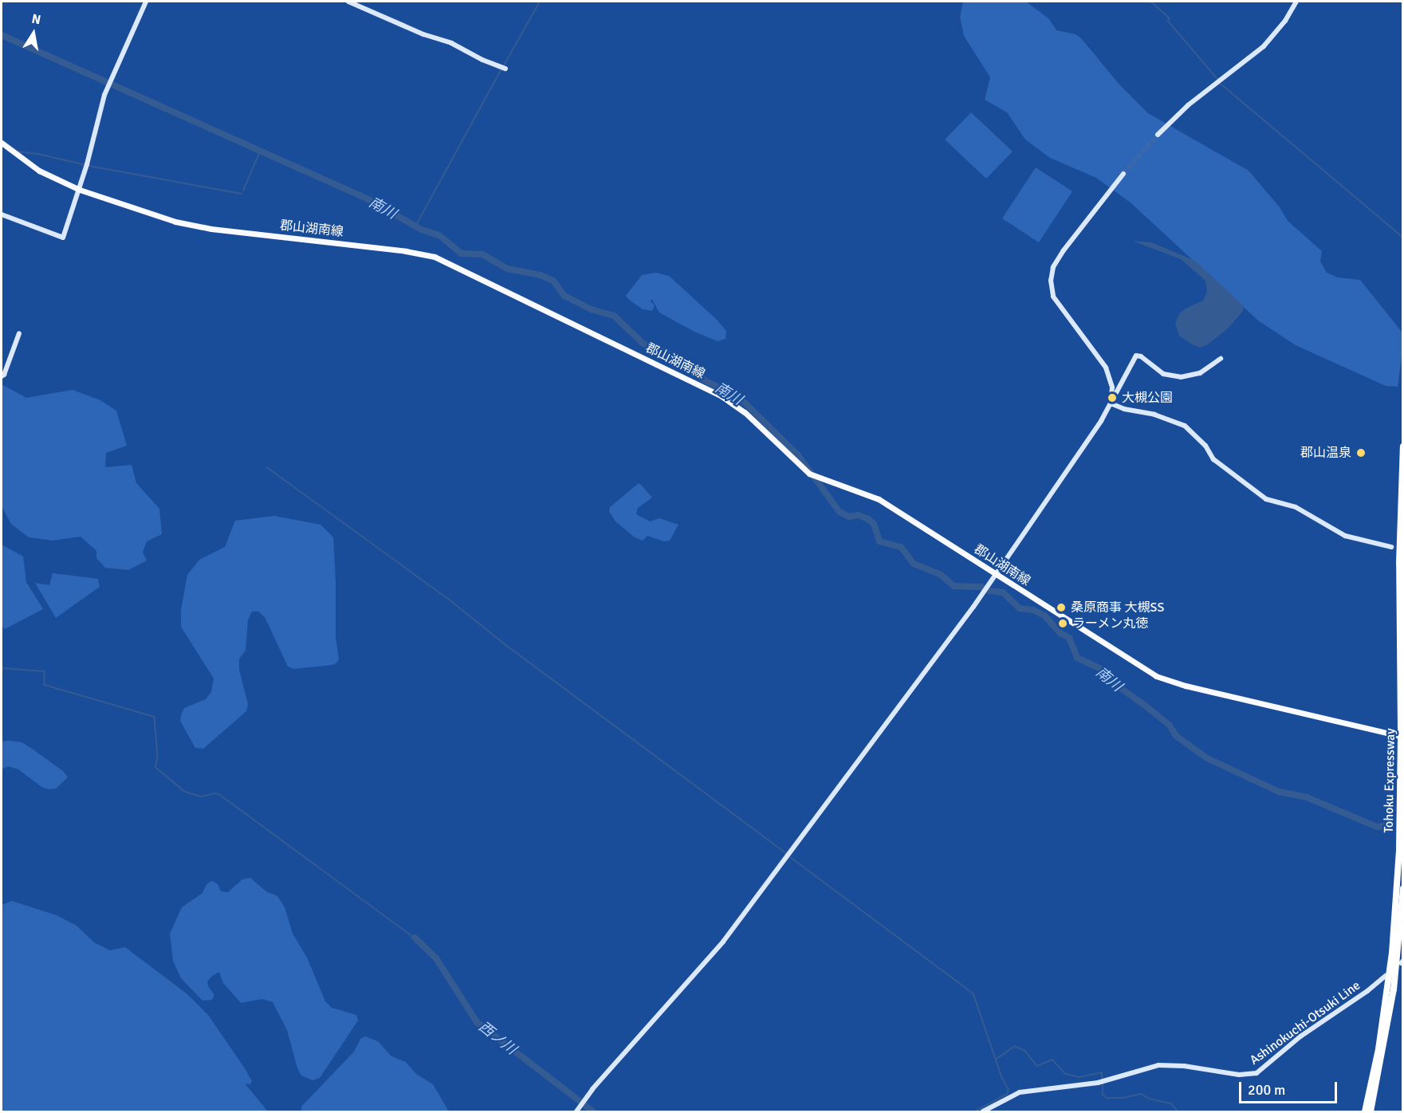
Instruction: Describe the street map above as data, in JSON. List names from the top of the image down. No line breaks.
{"streets":{"highway":["Tohoku Expressway"],"main road":["郡山湖南線"],"street":["Ashinokuchi-Otsuki Line"]},"crossings":[["郡山湖南線","Tohoku Expressway"]],"water":["南川","西ノ川"],"places":["大槻公園","郡山温泉","桑原商事 大槻SS","ラーメン丸徳"],"scale_bar":"200 m","north":"top"}
